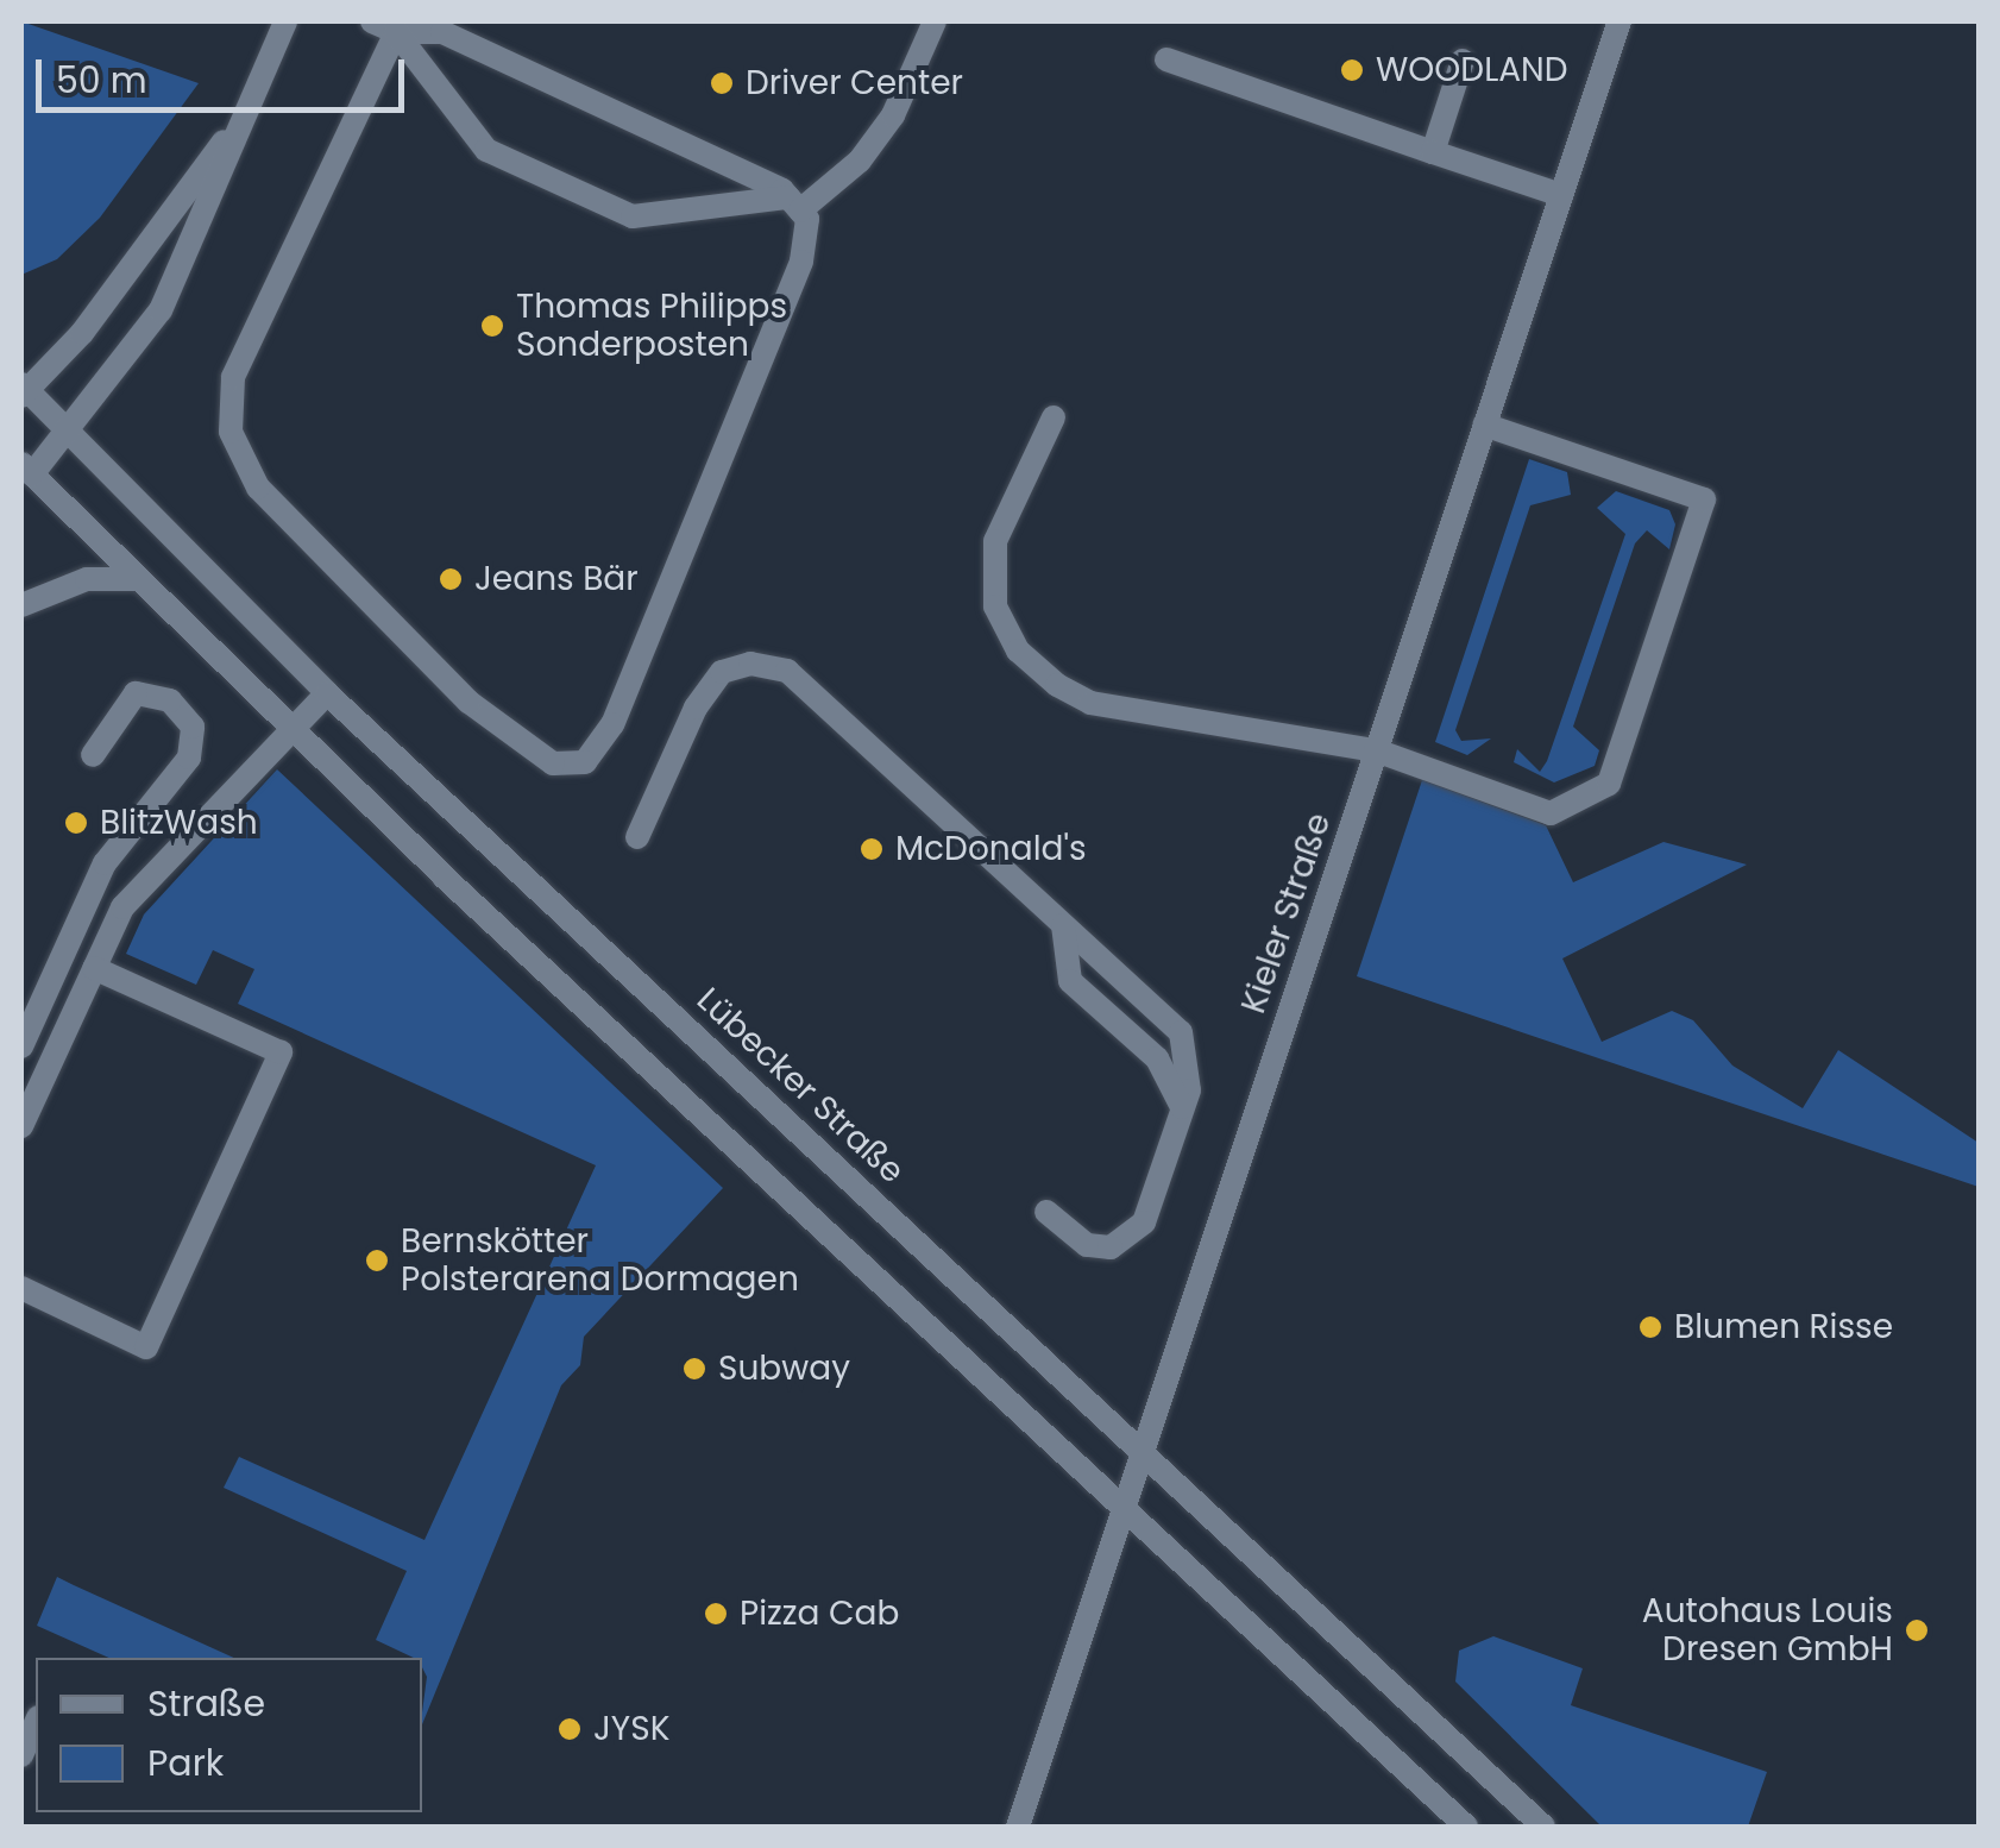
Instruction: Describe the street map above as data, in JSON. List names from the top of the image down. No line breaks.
{"streets":{"street":["Kieler Straße","Lübecker Straße"]},"crossings":[["Kieler Straße","Lübecker Straße"]],"places":["WOODLAND","Driver Center","Thomas Philipps Sonderposten","Jeans Bär","BlitzWash","McDonald's","Bernskötter Polsterarena Dormagen","Blumen Risse","Subway","Pizza Cab","Autohaus Louis Dresen GmbH","JYSK"],"legend":["Straße","Park"],"scale_bar":"50 m"}
